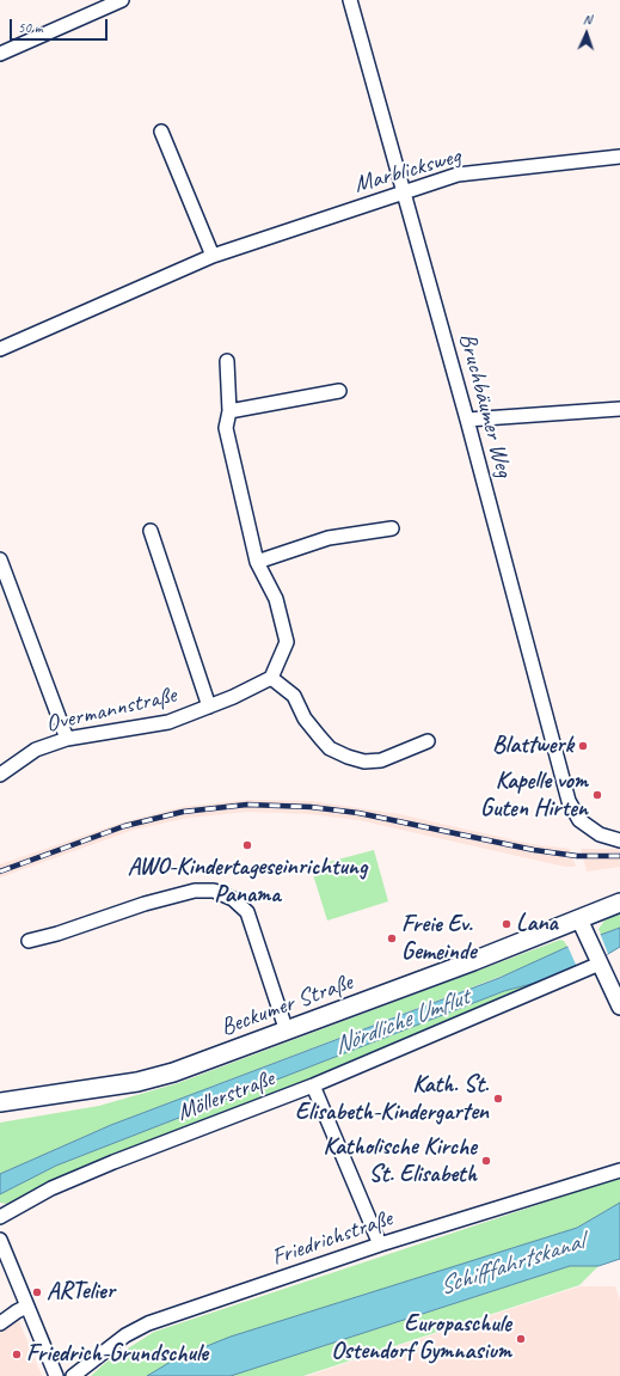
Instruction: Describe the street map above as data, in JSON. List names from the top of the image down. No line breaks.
{"streets":{"main road":["Beckumer Straße"],"street":["Marblicksweg","Bruchbäumer Weg","Overmannstraße","Möllerstraße","Friedrichstraße"]},"crossings":[["Marblicksweg","Bruchbäumer Weg"]],"water":["Nördliche Umflut","Schifffahrtskanal"],"places":["Blattwerk","Kapelle vom Guten Hirten","AWO-Kindertageseinrichtung Panama","Lana","Freie Ev. Gemeinde","Kath. St. Elisabeth-Kindergarten","Katholische Kirche St. Elisabeth","ARTelier","Europaschule Ostendorf Gymnasium","Friedrich-Grundschule"],"scale_bar":"50 m","north":"top"}
